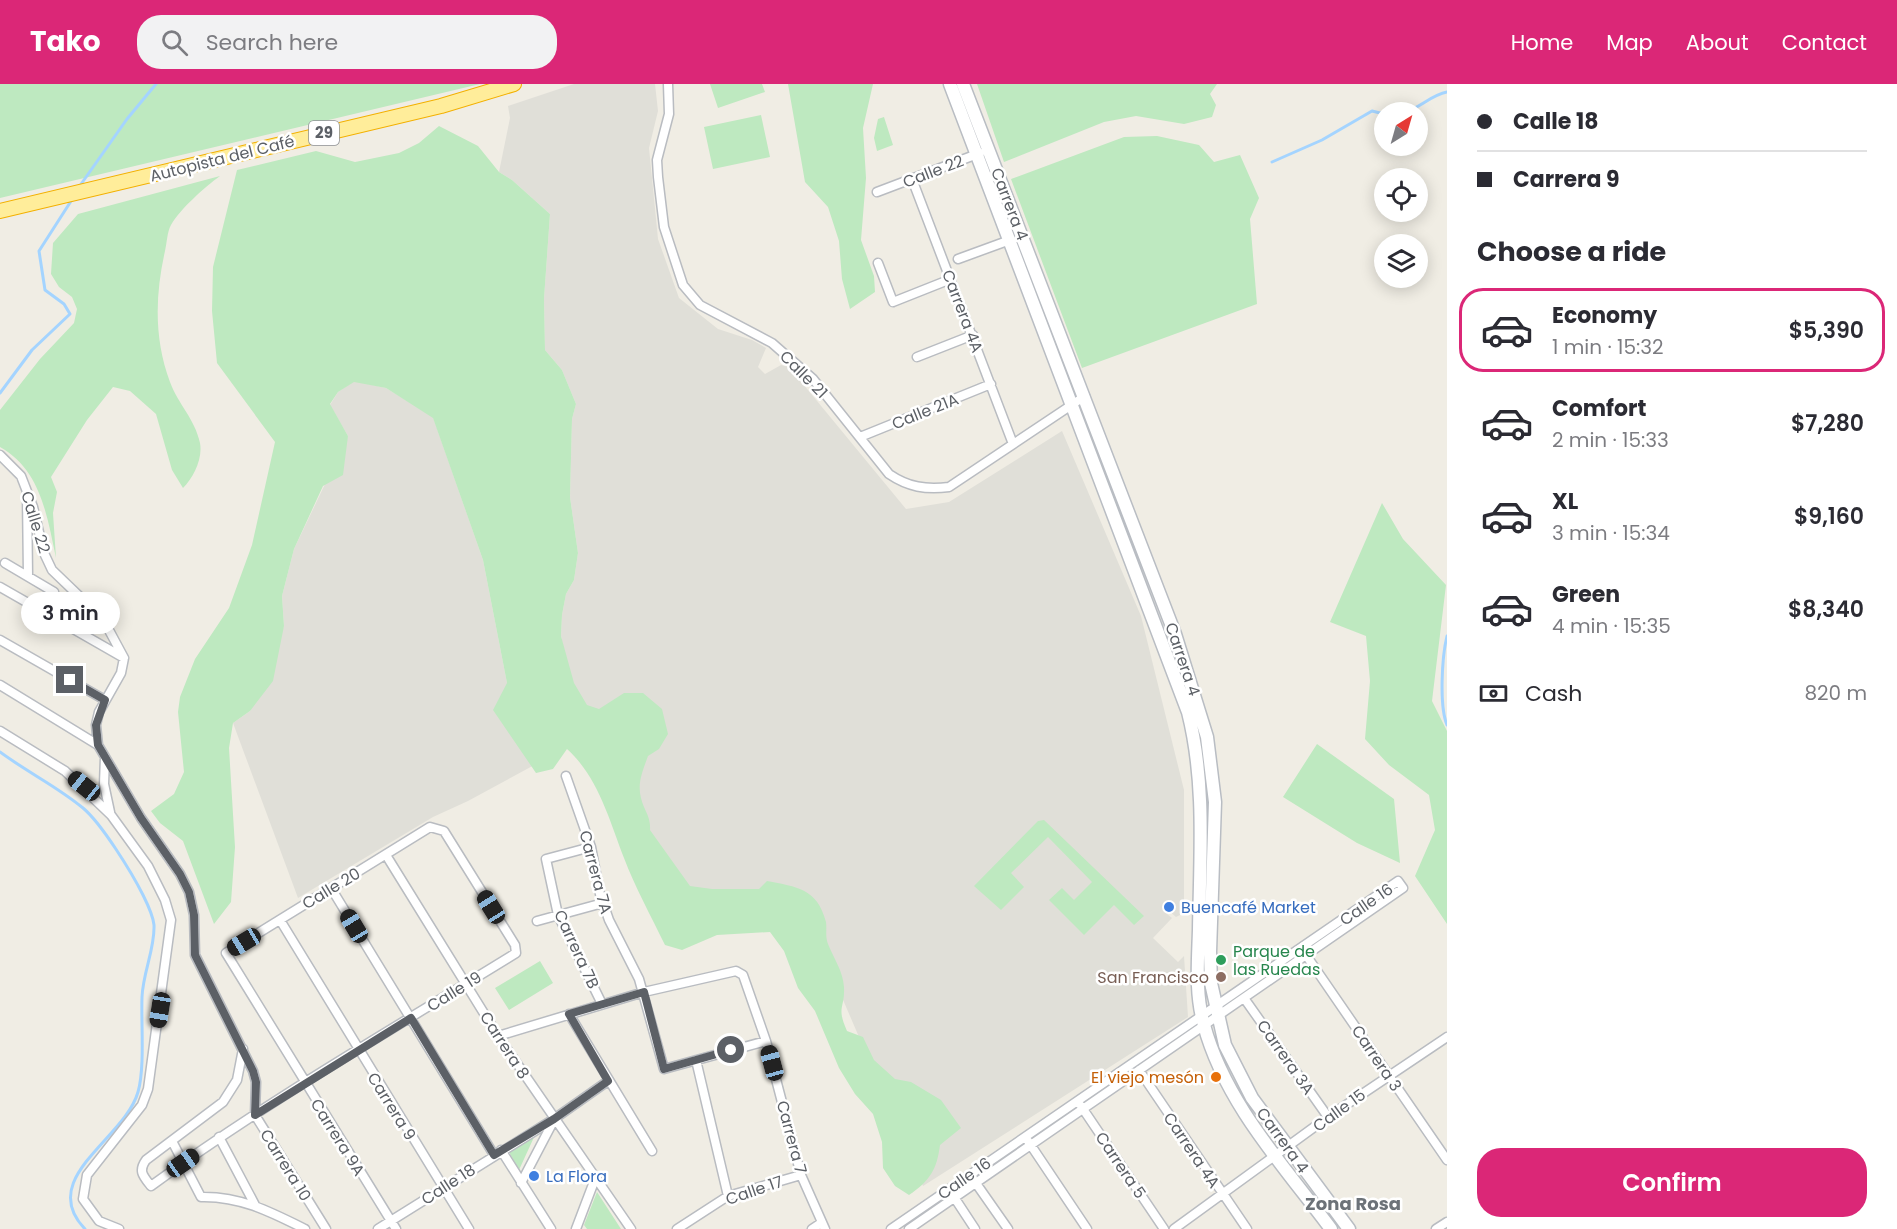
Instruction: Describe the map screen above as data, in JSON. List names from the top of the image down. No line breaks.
{"streets":{"highway":["29","Autopista del Café"],"main road":["Carrera 4"],"street":["Calle 22","Carrera 4A","Calle 21","Calle 21A","Carrera 7A","Calle 20","Calle 16","Carrera 7B","Calle 19","Carrera 8","Carrera 3A","Carrera 3","Carrera 9","Calle 15","Carrera 9A","Carrera 7","Carrera 10","Carrera 5","Calle 18","Calle 17"]},"crossings":[["Calle 22","Carrera 4"],["Calle 22","Carrera 4A"],["Carrera 4","Calle 21"],["Carrera 4","Calle 16"],["Carrera 4","Calle 15"],["Carrera 4A","Calle 21"],["Carrera 4A","Calle 21A"],["Carrera 4A","Calle 16"],["Carrera 4A","Calle 15"],["Calle 21","Calle 21A"],["Carrera 7A","Carrera 7B"],["Carrera 7A","Carrera 7"],["Calle 20","Calle 19"],["Calle 20","Carrera 8"],["Calle 20","Carrera 9"],["Calle 20","Carrera 9A"],["Calle 16","Carrera 3A"],["Calle 16","Carrera 3"],["Calle 16","Carrera 5"],["Calle 19","Carrera 8"],["Calle 19","Carrera 9"],["Calle 19","Carrera 9A"],["Calle 19","Carrera 10"],["Carrera 8","Calle 18"],["Carrera 3A","Calle 15"],["Carrera 3","Calle 15"],["Carrera 9","Calle 18"],["Carrera 9A","Calle 18"],["Carrera 7","Calle 17"]],"districts":["Zona Rosa"],"places":["Buencafé Market","Parque de las Ruedas","San Francisco","El viejo mesón","La Flora"],"north":"top right","page":{"header":"Tako","search":"Search here","nav":["Home","Map","About","Contact"],"banner":["Calle 18","Carrera 9"],"heading":"Choose a ride","list":[{"name":"Economy","note":"1 min · 15:32","value":"$5,390"},{"name":"Comfort","note":"2 min · 15:33","value":"$7,280"},{"name":"XL","note":"3 min · 15:34","value":"$9,160"},{"name":"Green","note":"4 min · 15:35","value":"$8,340"}],"bubble":"3 min","pay":["Cash","820 m"],"buttons":"Confirm"}}
